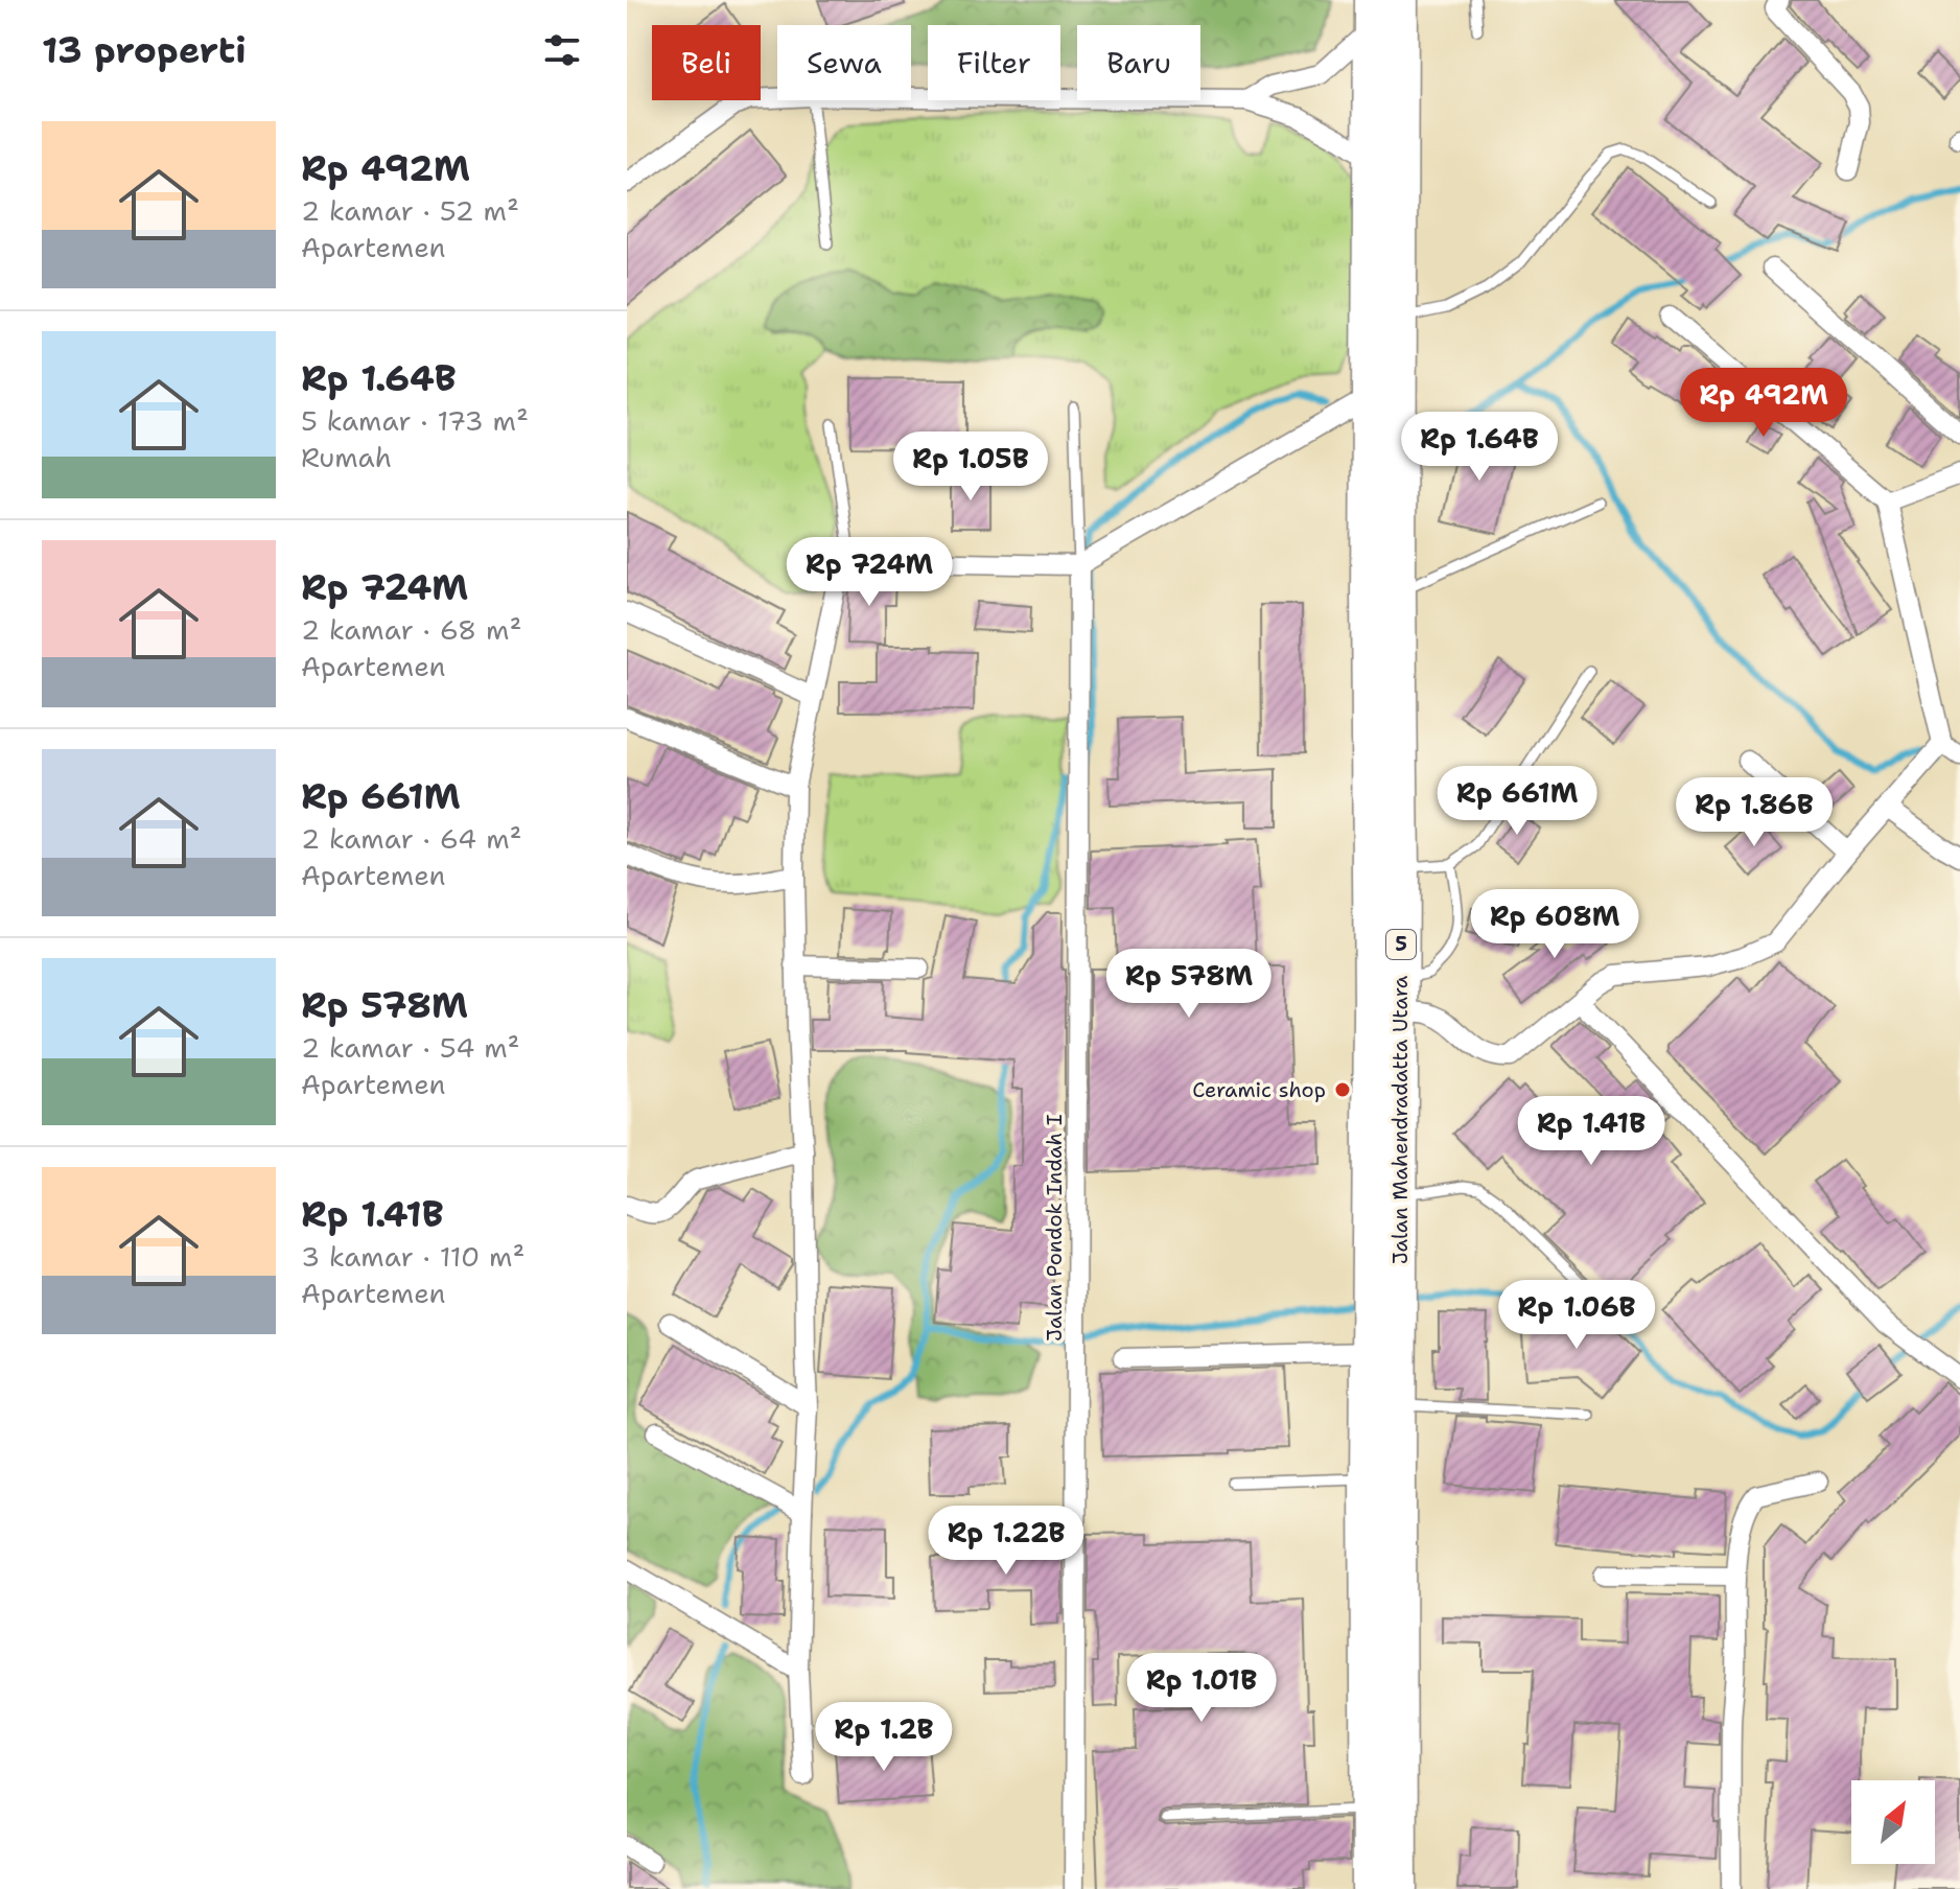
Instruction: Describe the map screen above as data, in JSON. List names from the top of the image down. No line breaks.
{"streets":{"highway":["5","Jalan Mahendradatta Utara"],"street":["Jalan Pondok Indah I"]},"places":["Ceramic shop"],"north":"top right","page":{"heading":"13 properti","chip":["Beli","Sewa","Filter","Baru"],"list":[{"name":"Rp 492M","note":"2 kamar · 52 m² · Apartemen"},{"name":"Rp 1.64B","note":"5 kamar · 173 m² · Rumah"},{"name":"Rp 724M","note":"2 kamar · 68 m² · Apartemen"},{"name":"Rp 661M","note":"2 kamar · 64 m² · Apartemen"},{"name":"Rp 578M","note":"2 kamar · 54 m² · Apartemen"},{"name":"Rp 1.41B","note":"3 kamar · 110 m² · Apartemen"}],"price":["Rp 492M","Rp 1.64B","Rp 1.05B","Rp 724M","Rp 661M","Rp 1.86B","Rp 608M","Rp 578M","Rp 1.41B","Rp 1.06B","Rp 1.22B","Rp 1.01B","Rp 1.2B"]}}
